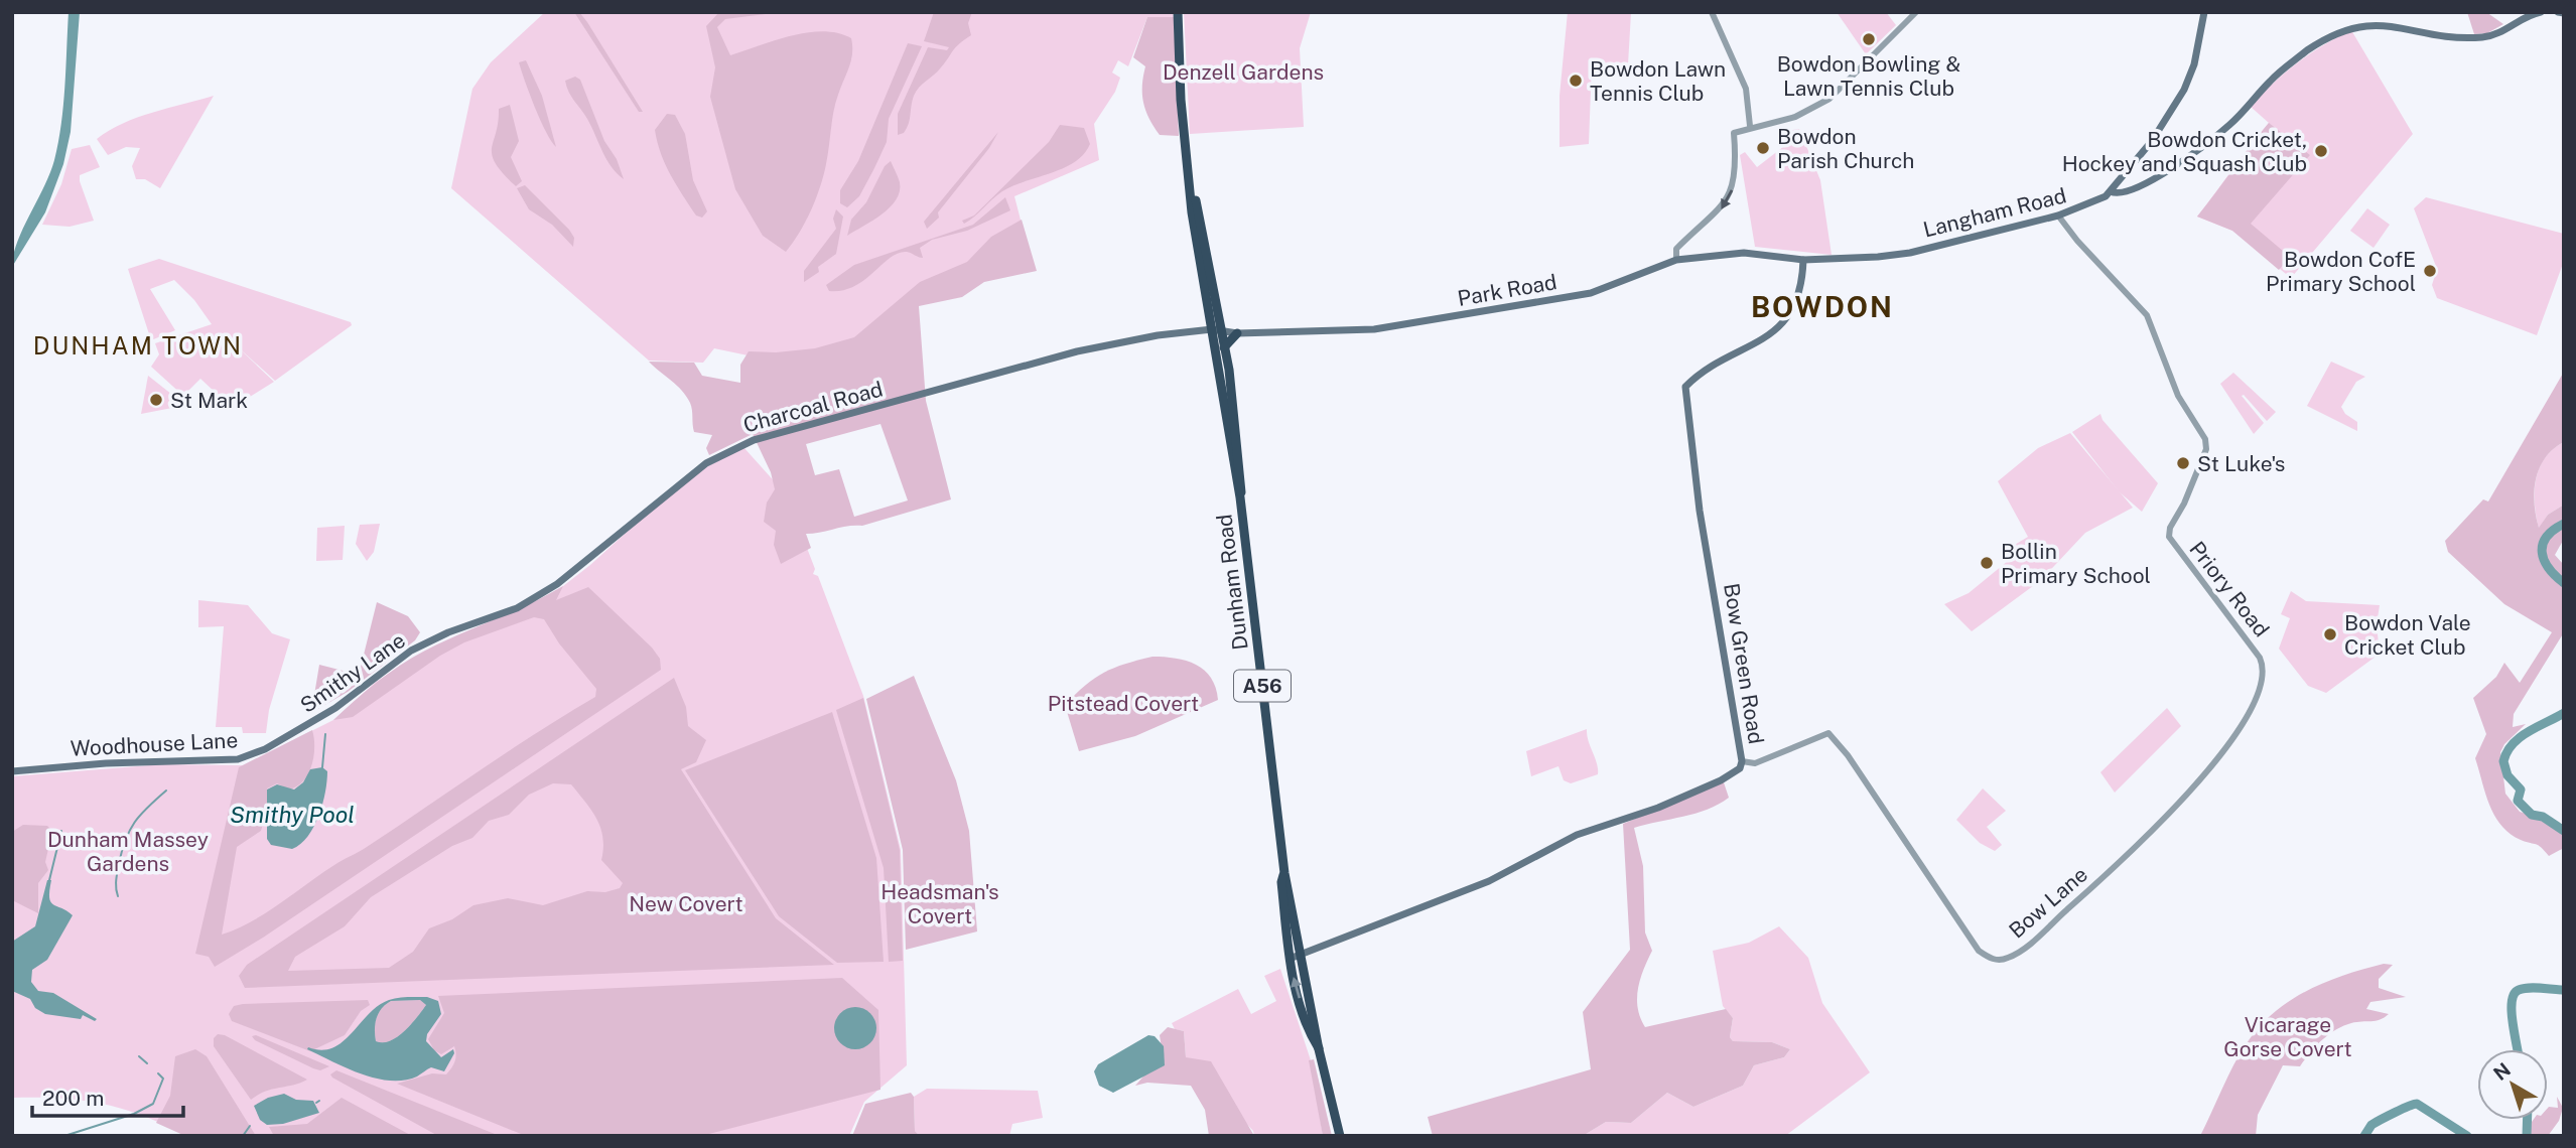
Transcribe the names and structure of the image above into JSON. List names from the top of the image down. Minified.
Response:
{"streets":{"highway":["Dunham Road","A56"],"main road":["Langham Road","Park Road","Charcoal Road","Bow Green Road","Smithy Lane","Woodhouse Lane"],"street":["Priory Road","Bow Lane"]},"crossings":[["Langham Road","Park Road"],["Langham Road","Priory Road"],["Langham Road","Bow Green Road"],["Park Road","Charcoal Road"],["Park Road","Dunham Road"],["Park Road","Bow Green Road"],["Charcoal Road","Dunham Road"],["Charcoal Road","Smithy Lane"],["Dunham Road","Bow Green Road"],["Priory Road","Bow Lane"],["Bow Green Road","Bow Lane"],["Smithy Lane","Woodhouse Lane"]],"districts":["BOWDON","DUNHAM TOWN"],"water":["Smithy Pool"],"parks":["Denzell Gardens","Pitstead Covert","Dunham Massey Gardens","Headsman's Covert","New Covert","Vicarage Gorse Covert"],"places":["Bowdon Bowling & Lawn Tennis Club","Bowdon Lawn Tennis Club","Bowdon Parish Church","Bowdon Cricket, Hockey and Squash Club","Bowdon CofE Primary School","St Mark","St Luke's","Bollin Primary School","Bowdon Vale Cricket Club"],"scale_bar":"200 m","north":"top left"}
